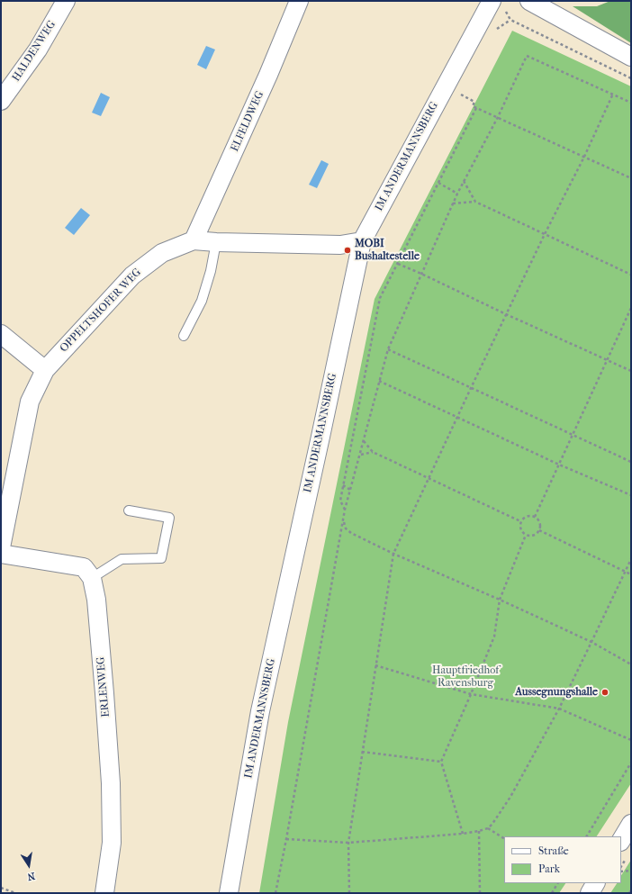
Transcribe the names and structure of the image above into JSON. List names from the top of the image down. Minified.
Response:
{"streets":{"street":["HALDENWEG","ELFELDWEG","IM ANDERMANNSBERG","OPPELTSHOFER WEG","ERLENWEG"]},"crossings":[["ELFELDWEG","OPPELTSHOFER WEG"],["IM ANDERMANNSBERG","OPPELTSHOFER WEG"]],"parks":["Hauptfriedhof Ravensburg"],"places":["MOBI Bushaltestelle","Aussegnungshalle"],"legend":["Straße","Park"],"north":"bottom"}
